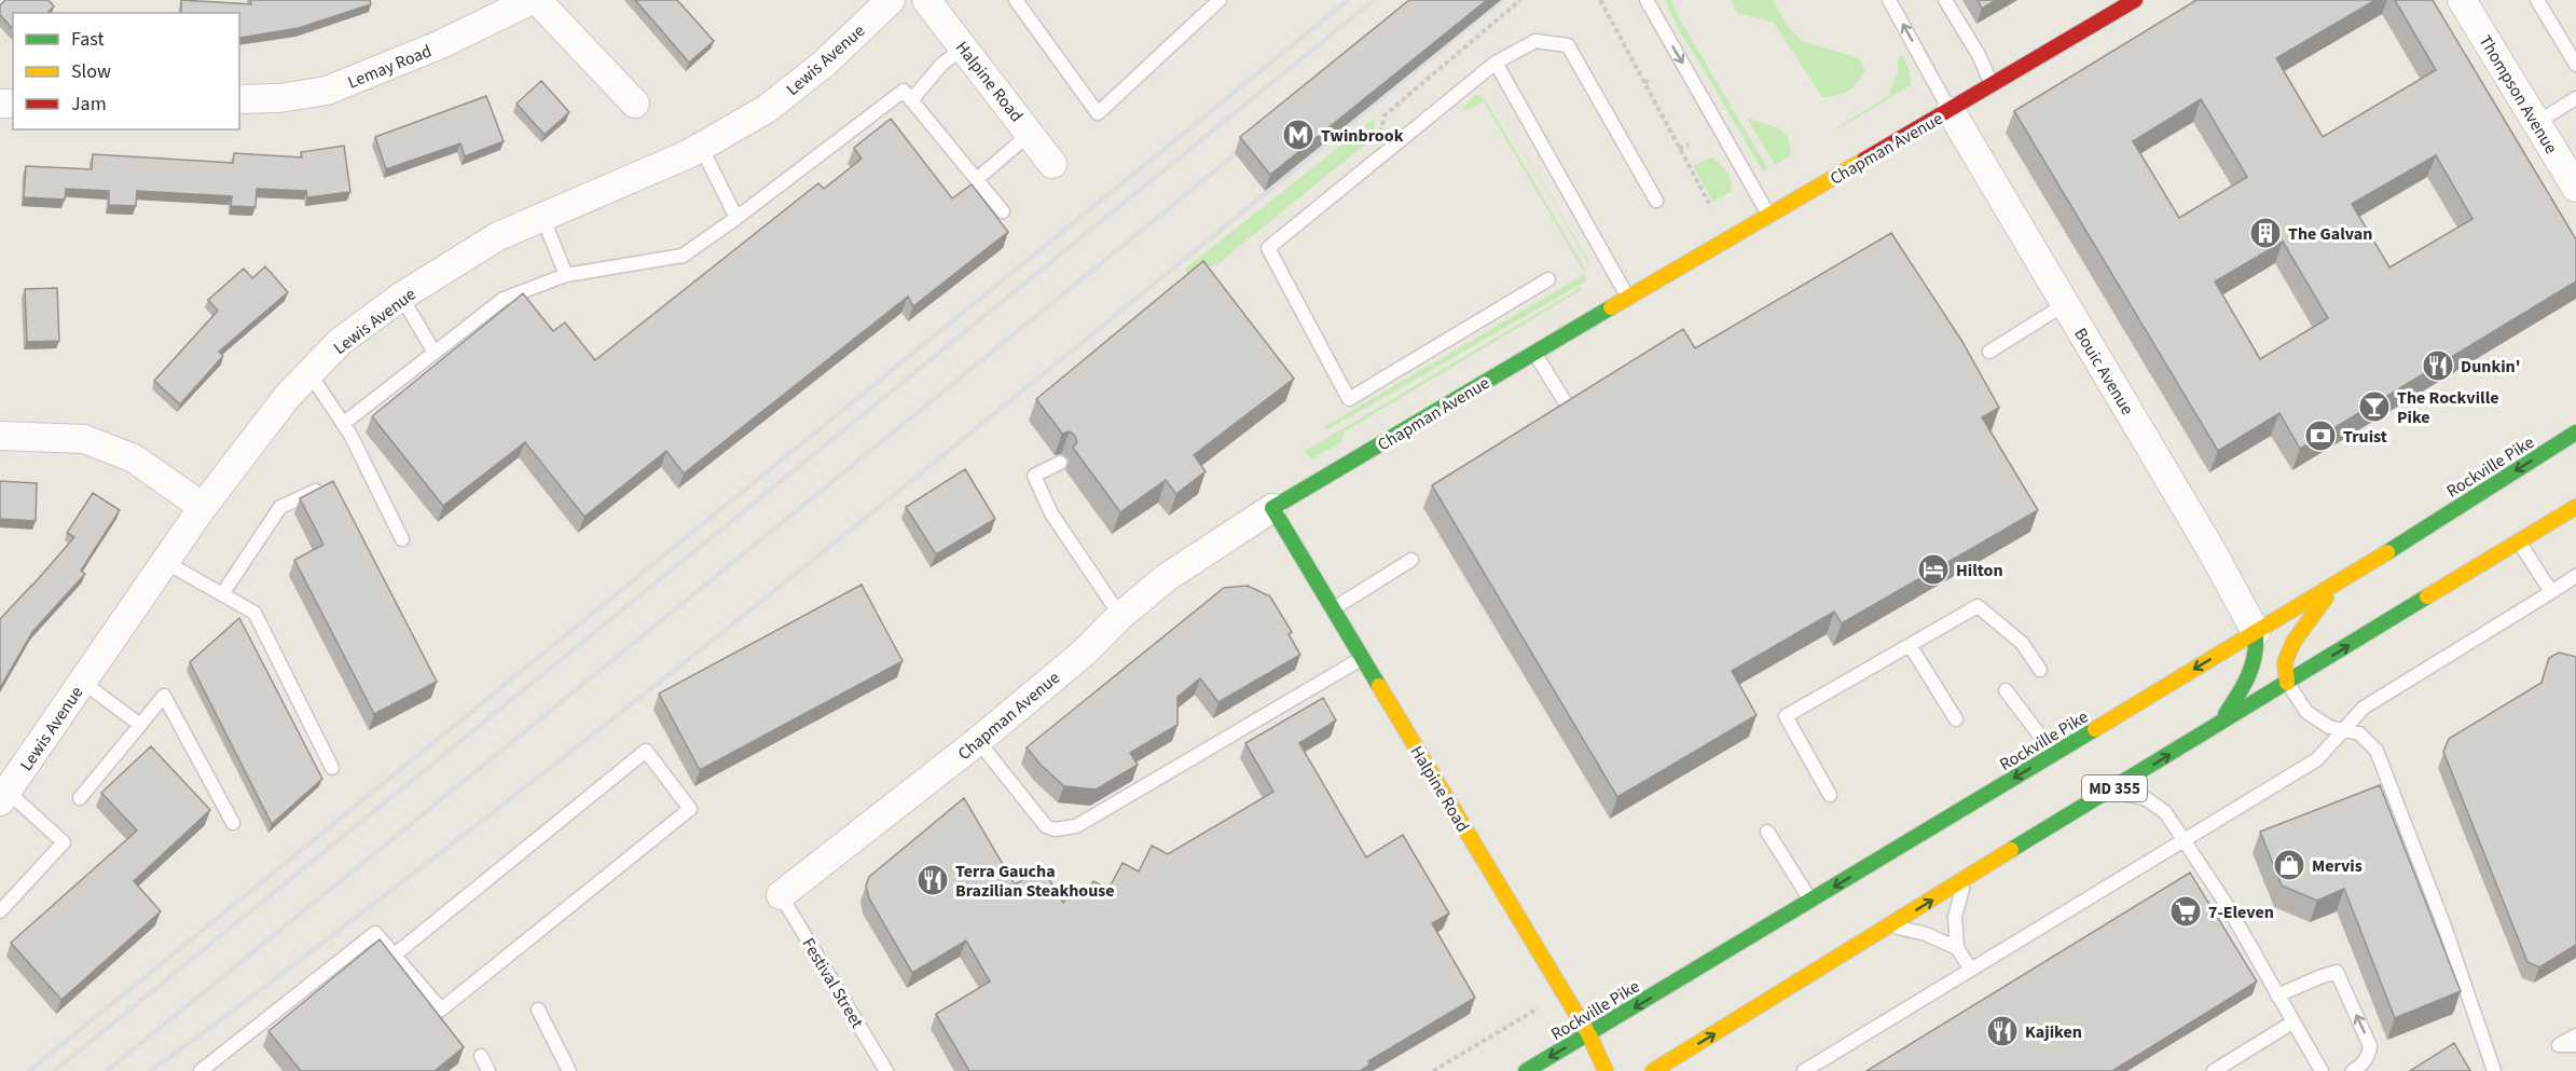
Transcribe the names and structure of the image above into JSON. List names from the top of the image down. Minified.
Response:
{"streets":{"main road":["Halpine Road","Chapman Avenue","Rockville Pike","MD 355"],"street":["Lewis Avenue","Lemay Road","Thompson Avenue","Bouic Avenue"],"lane":["Festival Street"]},"crossings":[["Halpine Road","Chapman Avenue"],["Halpine Road","Rockville Pike"],["Chapman Avenue","Bouic Avenue"],["Chapman Avenue","Festival Street"],["Bouic Avenue","Rockville Pike"]],"places":{"metro station":["Twinbrook"],"building":["The Galvan"],"restaurant":["Dunkin'","Terra Gaucha Brazilian Steakhouse","Kajiken"],"bar":["The Rockville Pike"],"bank":["Truist"],"hotel":["Hilton"],"shop":["Mervis"],"supermarket":["7-Eleven"]},"legend":["Fast","Slow","Jam"]}
